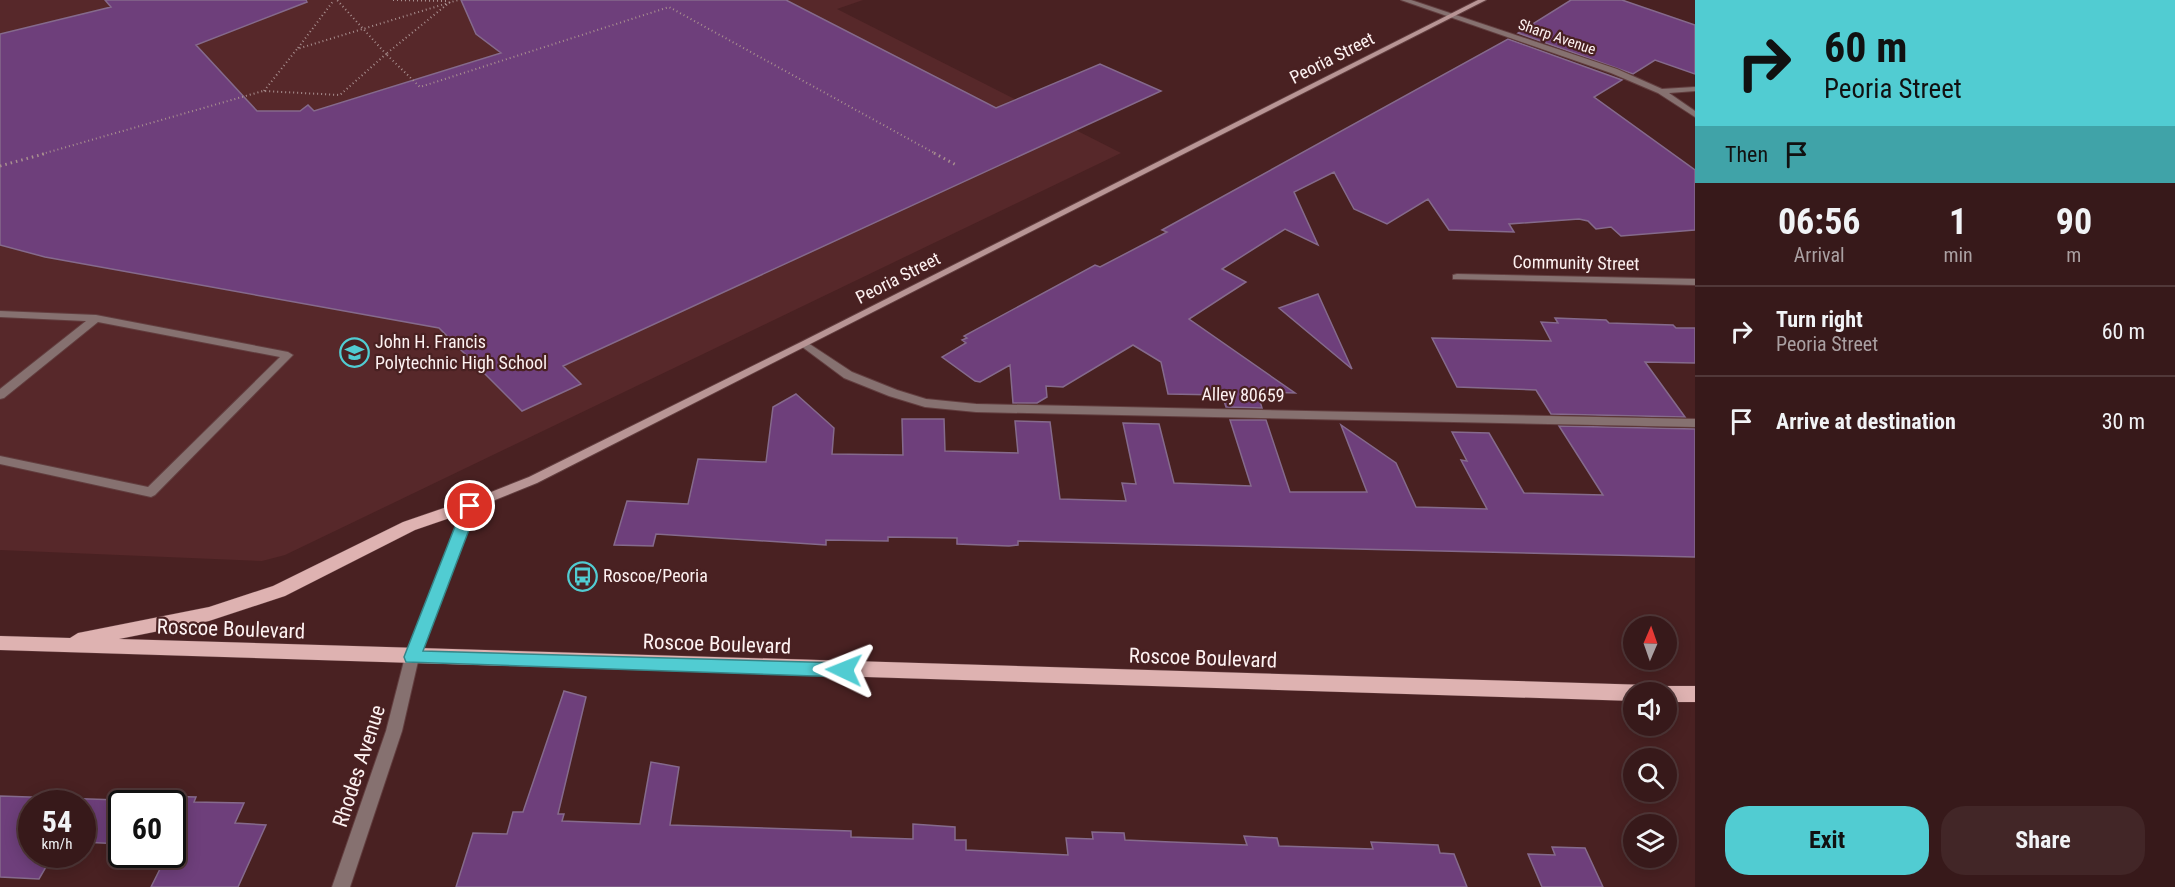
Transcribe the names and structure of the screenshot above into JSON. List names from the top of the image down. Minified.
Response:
{"streets":{"main road":["Roscoe Boulevard"],"street":["Sharp Avenue","Peoria Street","Community Street","Alley 80659","Rhodes Avenue"]},"crossings":[["Sharp Avenue","Peoria Street"],["Peoria Street","Alley 80659"],["Roscoe Boulevard","Rhodes Avenue"]],"places":{"school or university":["John H. Francis Polytechnic High School"],"bus stop":["Roscoe/Peoria"]},"north":"top","page":{"turn":["60 m","Peoria Street"],"then":"Then","eta":["06:56","Arrival","1","min","90","m"],"list":[{"name":"Turn right","note":"Peoria Street","value":"60 m"},{"name":"Arrive at destination","value":"30 m"}],"speed":"54 km/h","limit":"60","buttons":["Exit","Share"]}}
